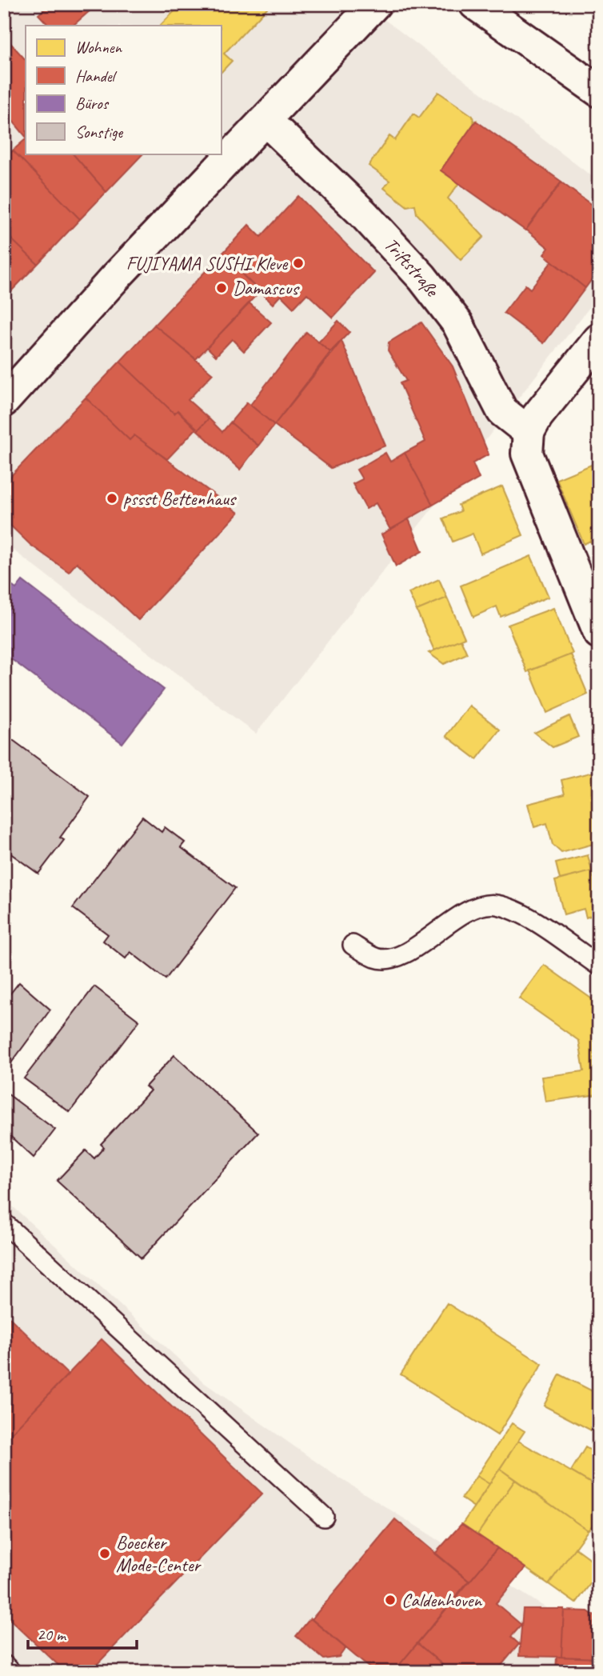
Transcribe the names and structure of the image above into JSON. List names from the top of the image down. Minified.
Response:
{"streets":{"street":["Triftstraße"]},"places":["FUJIYAMA SUSHI Kleve","Damascus","pssst Bettenhaus","Boecker Mode-Center","Caldenhoven"],"legend":["Wohnen","Handel","Büros","Sonstige"],"scale_bar":"20 m"}
